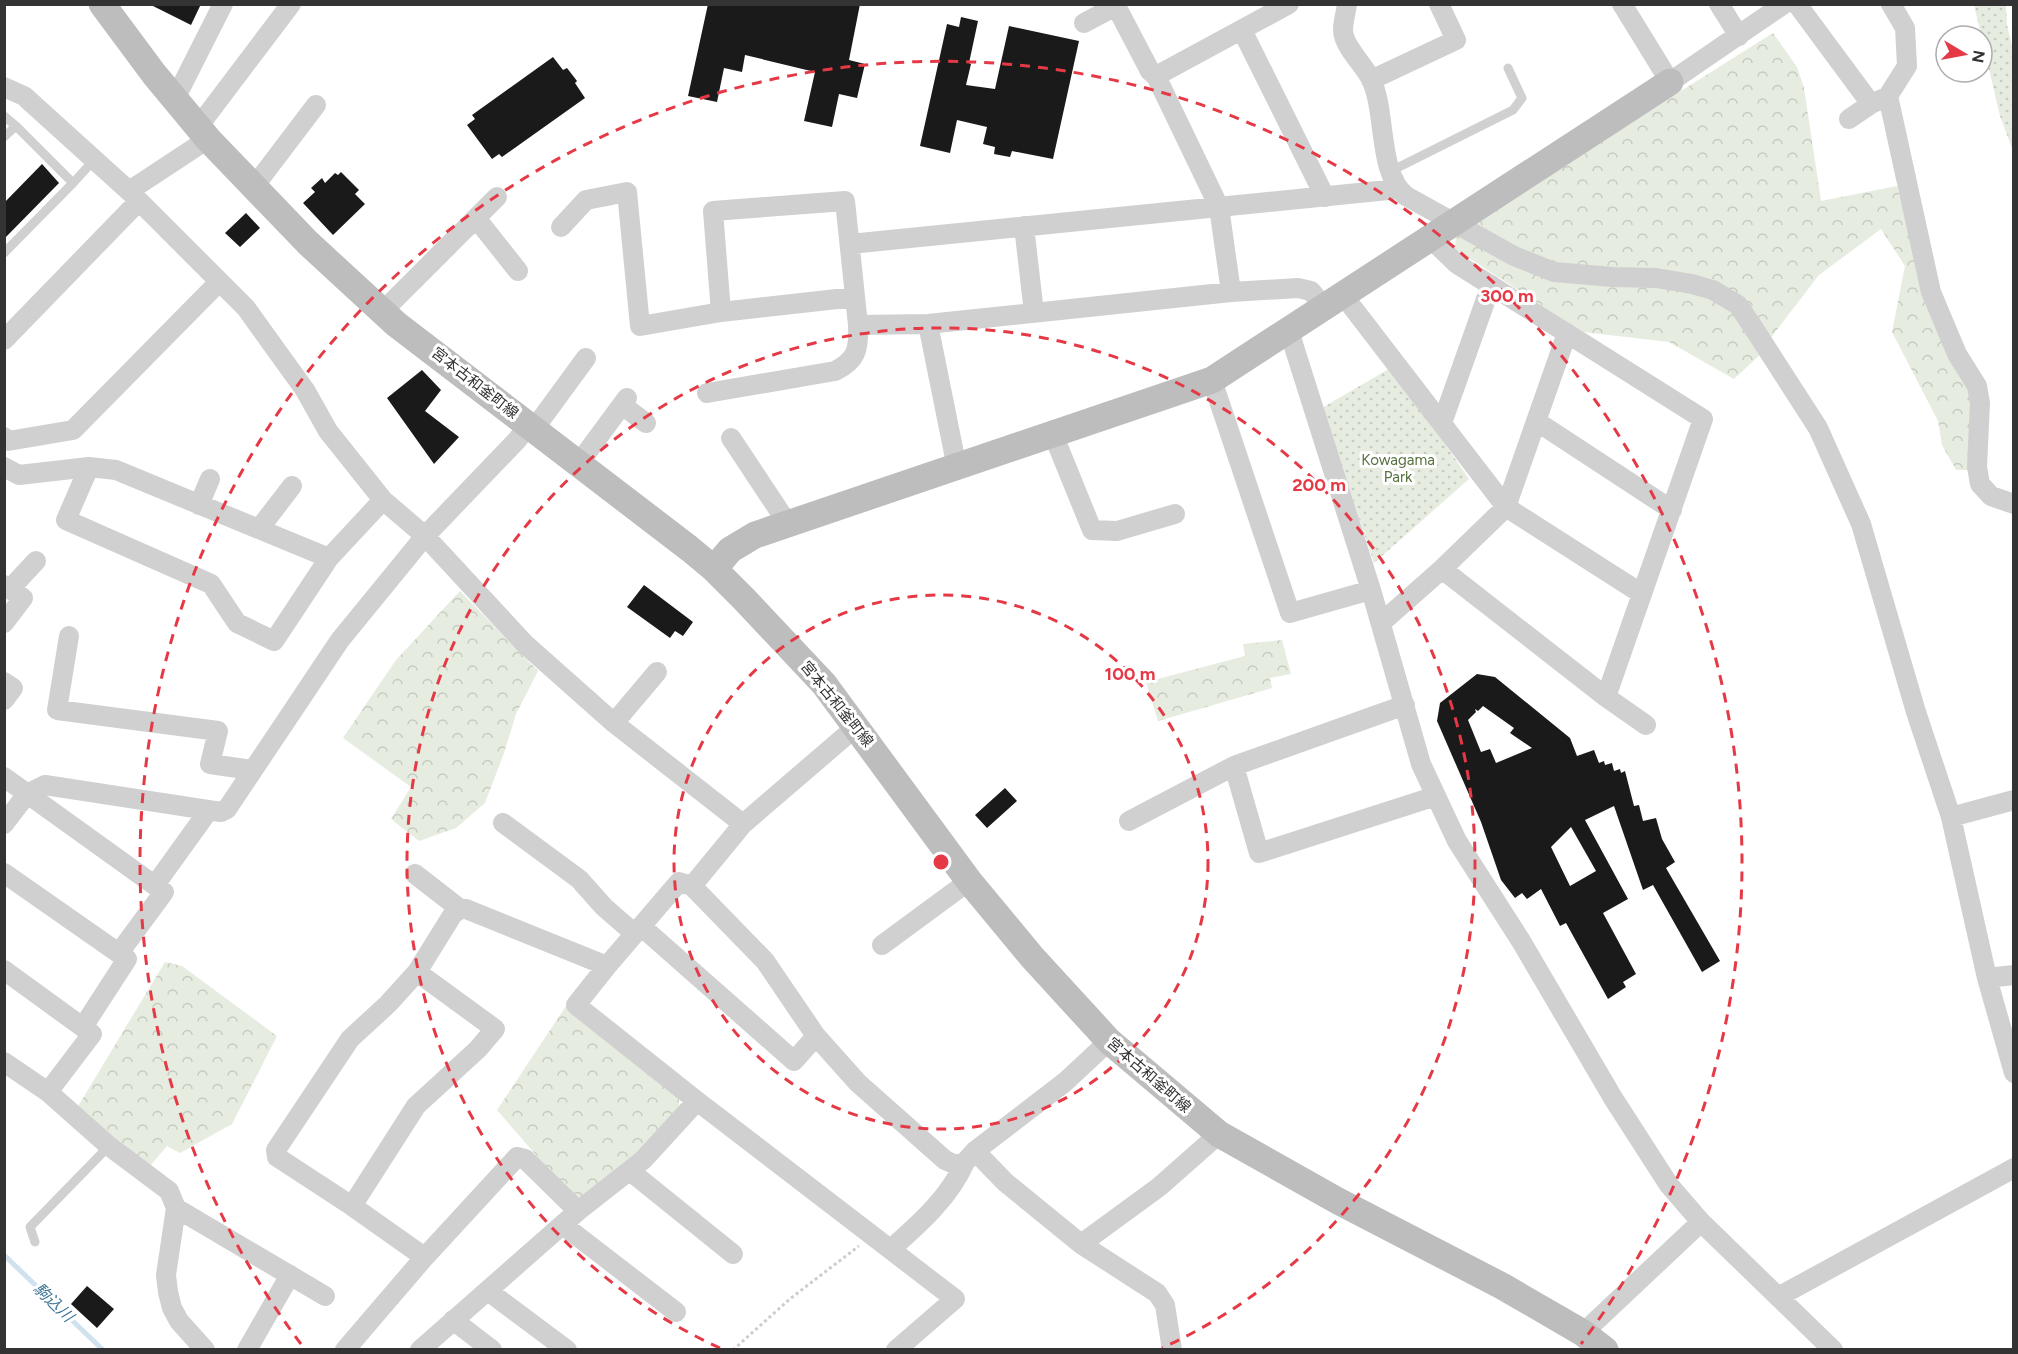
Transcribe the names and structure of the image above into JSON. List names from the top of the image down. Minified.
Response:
{"streets":{"street":["宮本古和釜町線"]},"water":["駒込川"],"parks":["Kowagama Park"],"north":"right","rings":["300 m","200 m","100 m"]}
